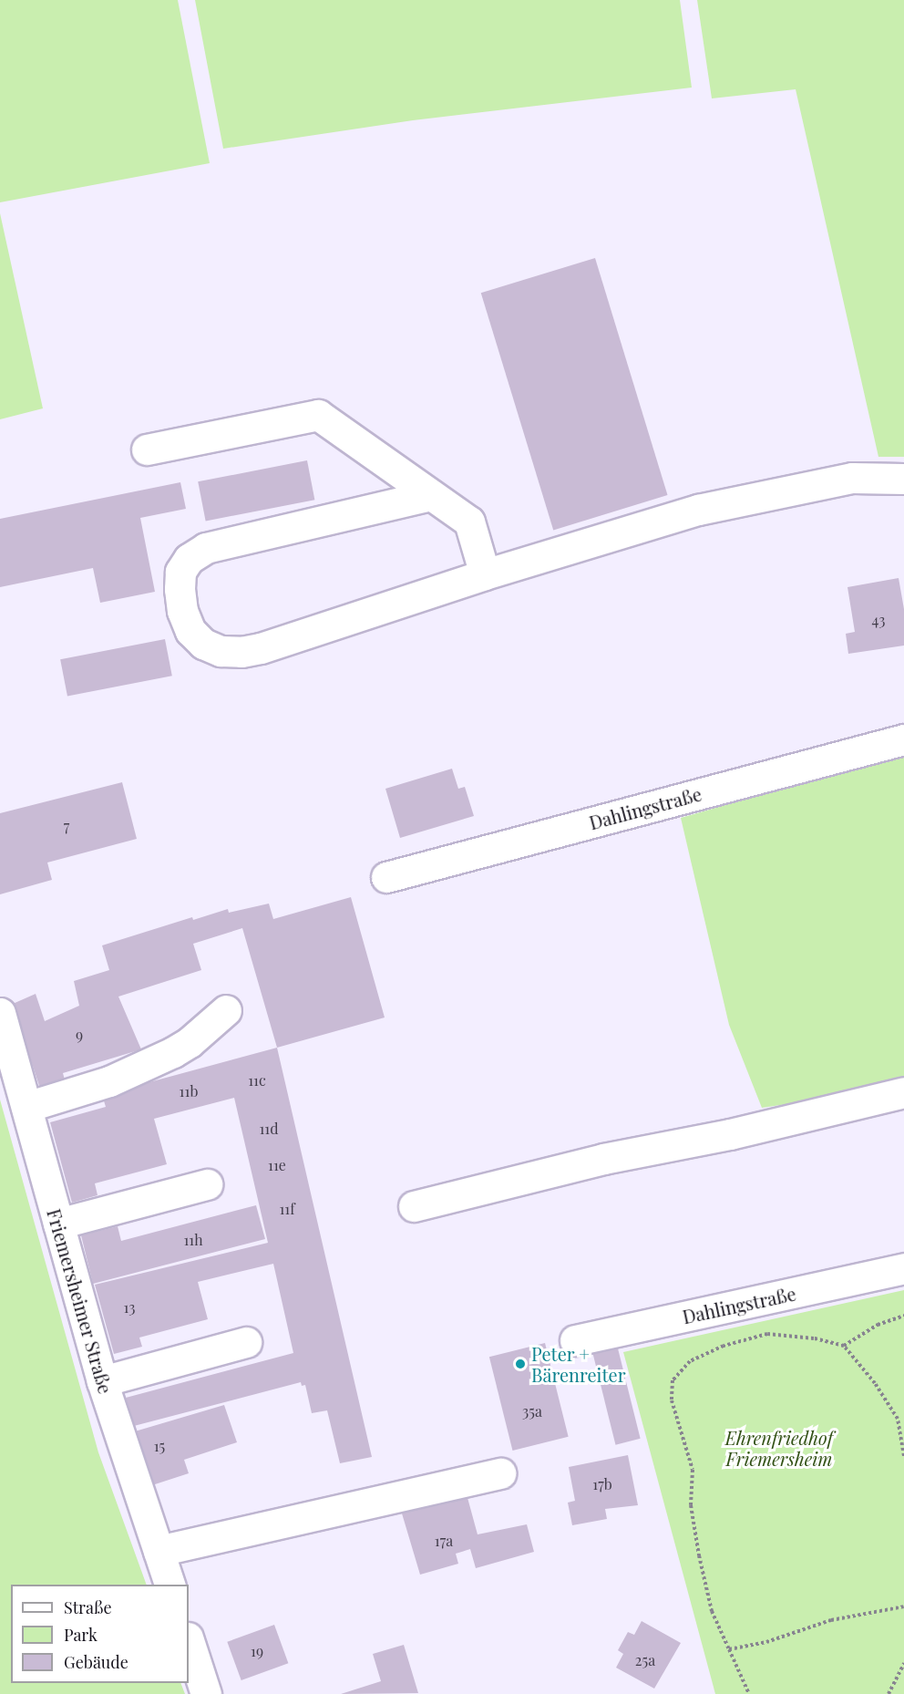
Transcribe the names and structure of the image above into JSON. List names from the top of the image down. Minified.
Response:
{"streets":{"street":["Dahlingstraße","Friemersheimer Straße"]},"parks":["Ehrenfriedhof Friemersheim"],"places":["Peter + Bärenreiter"],"house_numbers":["43","7","9","11c","11b","11d","11e","11f","11h","13","35a","15","17b","17a","19","25a"],"legend":["Straße","Park","Gebäude"]}
